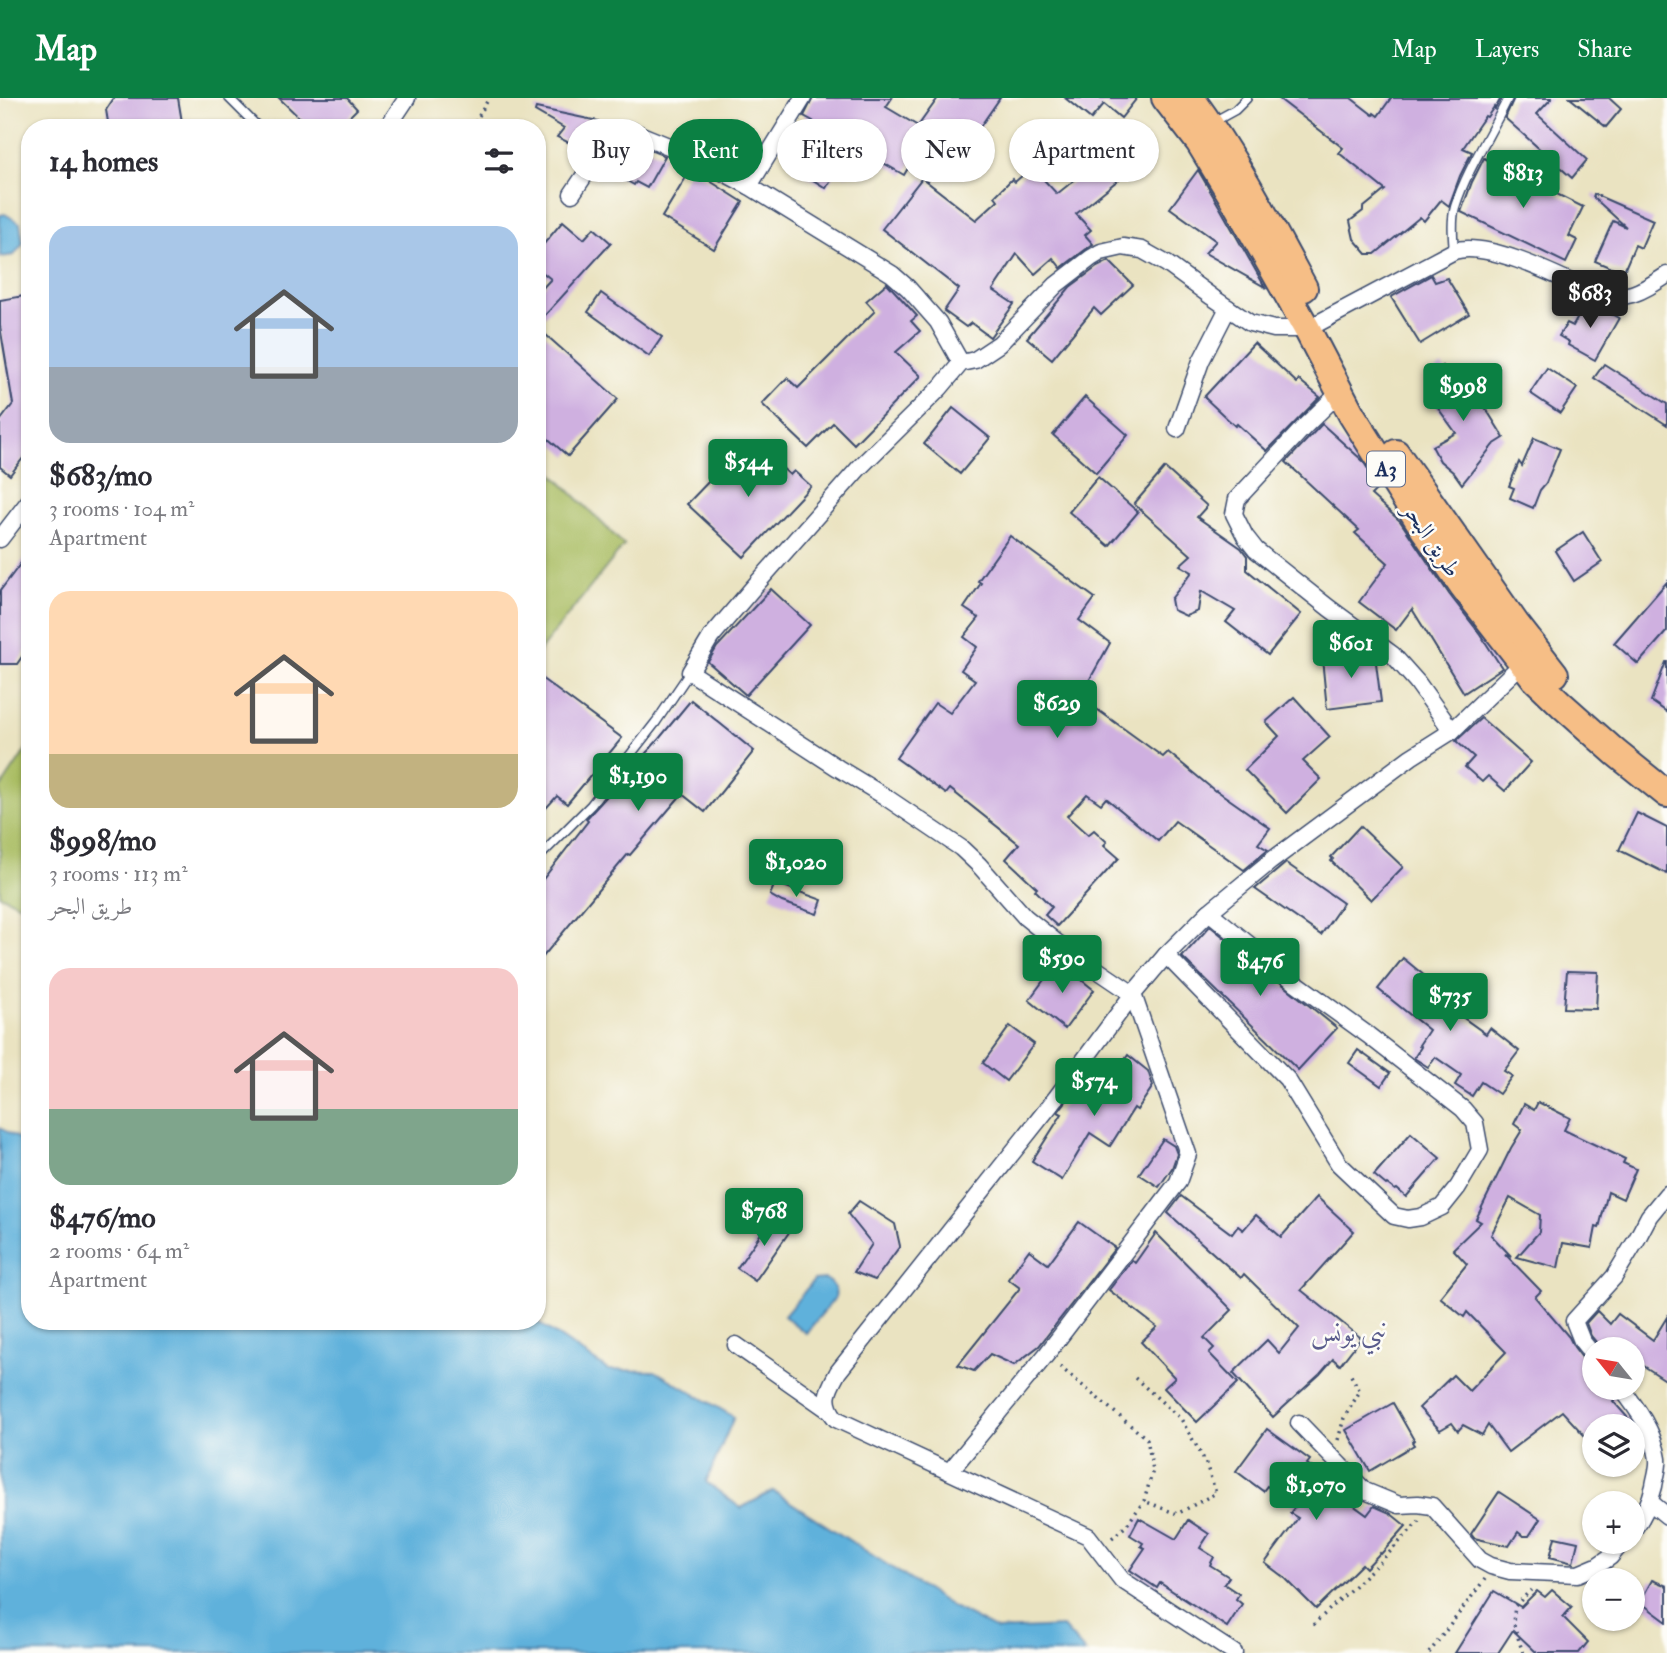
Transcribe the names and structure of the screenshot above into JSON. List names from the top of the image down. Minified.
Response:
{"streets":{"highway":["A3","طريق البحر"]},"districts":["نبي يونس"],"north":"top left","page":{"header":"Map","nav":["Map","Layers","Share"],"chip":["Buy","Rent","Filters","New","Apartment"],"heading":"14 homes","price":["$813","$683","$998","$544","$601","$629","$1,190","$1,020","$590","$476","$735","$574","$768","$1,070"],"list":[{"name":"$683/mo","note":"3 rooms · 104 m² · Apartment"},{"name":"$998/mo","note":"3 rooms · 113 m² · طريق البحر"},{"name":"$476/mo","note":"2 rooms · 64 m² · Apartment"}],"map_buttons":["+","−"]}}
